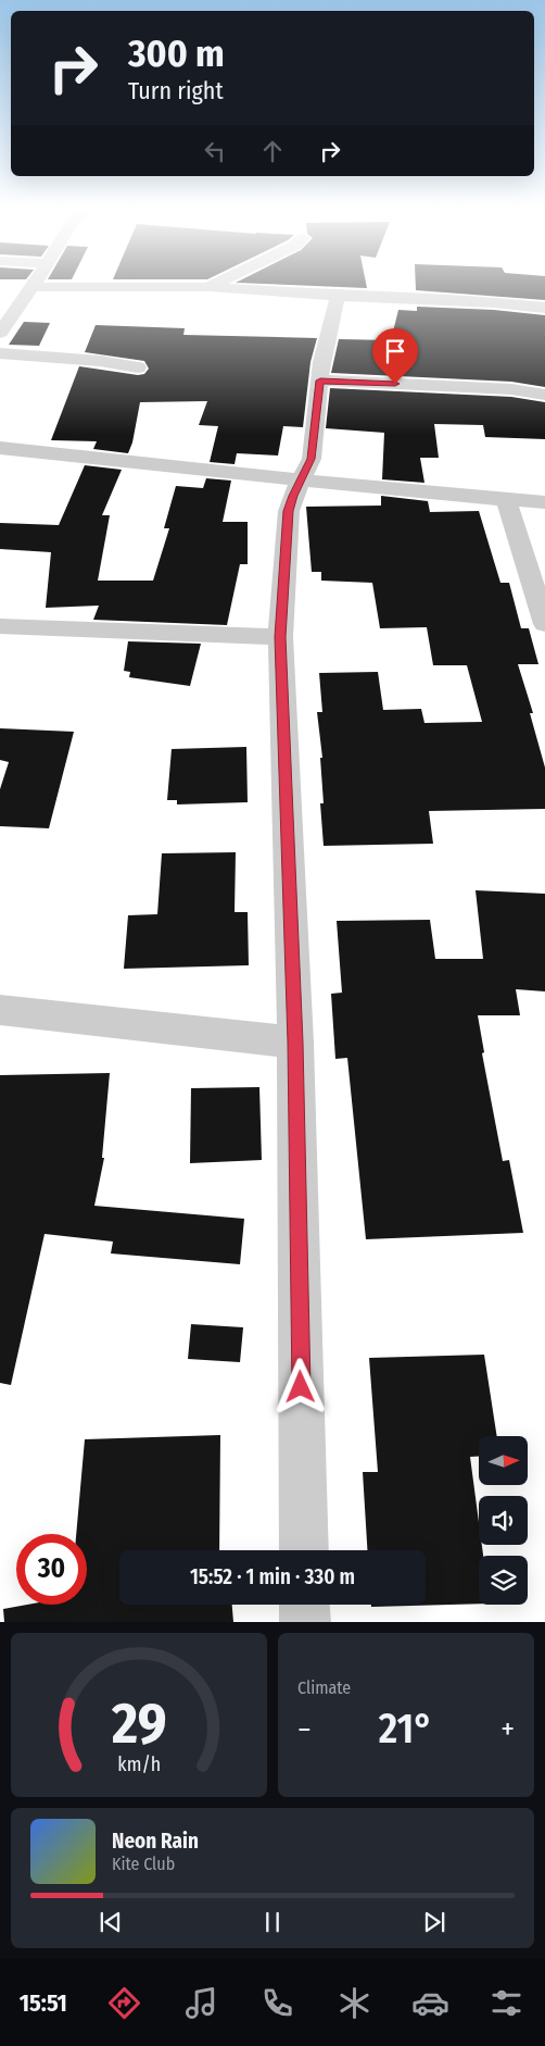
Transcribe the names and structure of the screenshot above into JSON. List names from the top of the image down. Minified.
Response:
{"north":"right","page":{"turn":["300 m","Turn right"],"limit":"30","trip":"15:52 · 1 min · 330 m","tile":"Climate","heat":["−","21°","+"],"song":["Neon Rain","Kite Club"],"tabs":"15:51","gauge":["29","km/h"]}}
